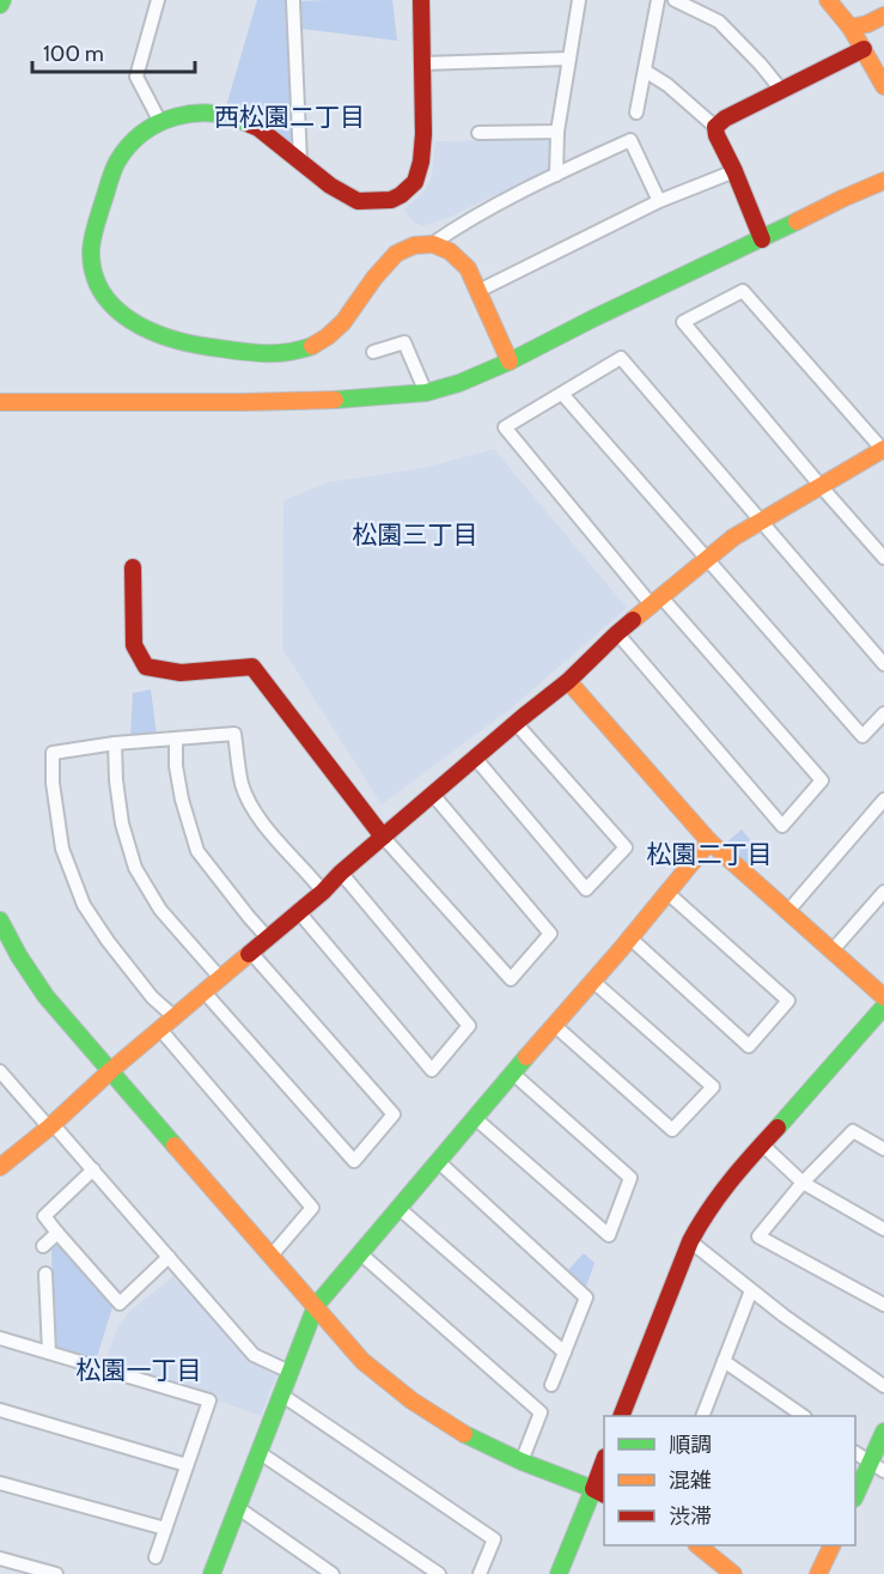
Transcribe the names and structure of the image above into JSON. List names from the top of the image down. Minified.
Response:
{"districts":["西松園二丁目","松園三丁目","松園二丁目","松園一丁目"],"legend":["順調","混雑","渋滞"],"scale_bar":"100 m"}
